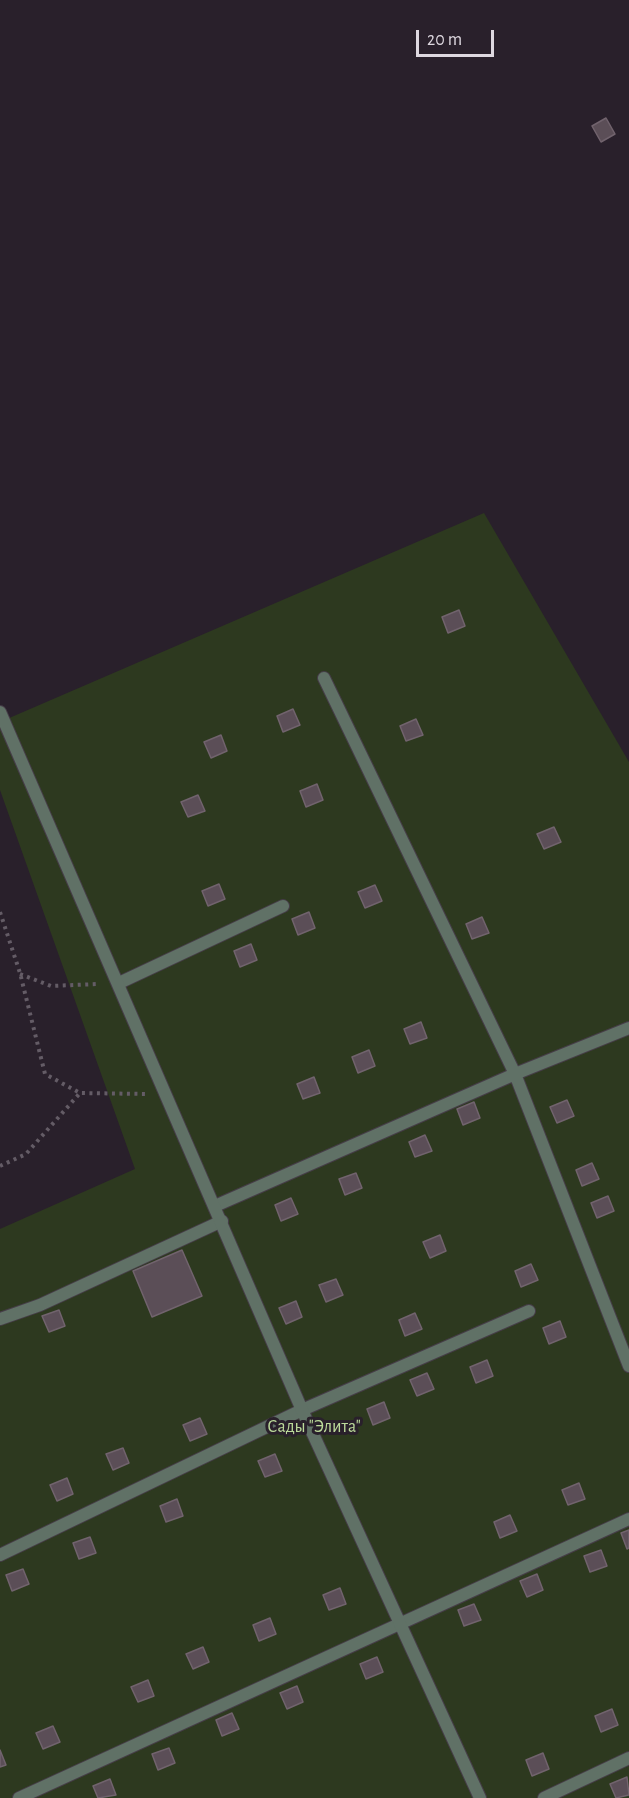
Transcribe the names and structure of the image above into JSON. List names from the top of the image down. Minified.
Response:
{"parks":["Сады \"Элита\""],"scale_bar":"20 m"}
